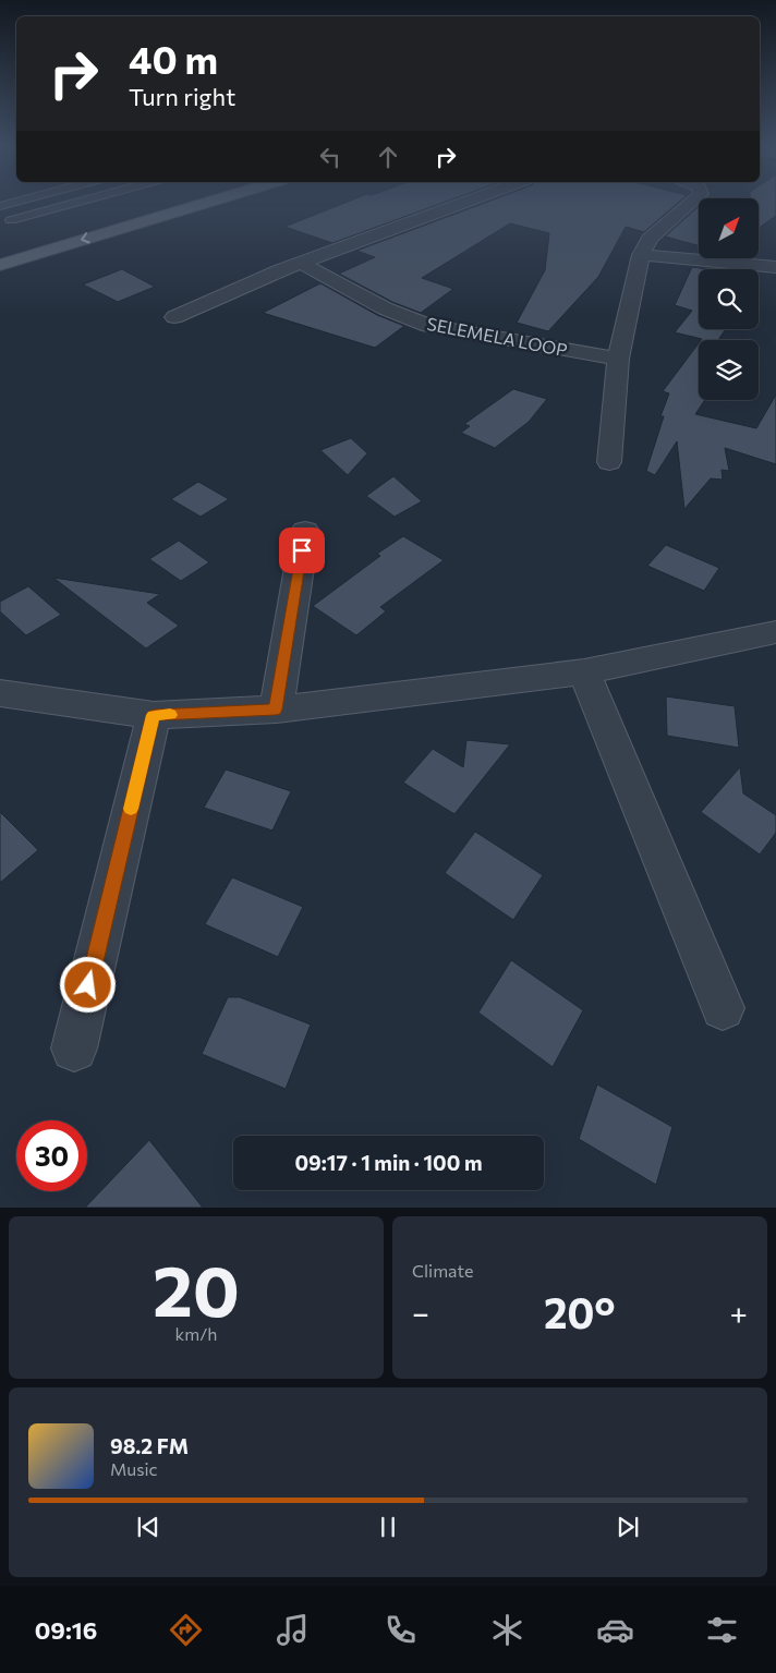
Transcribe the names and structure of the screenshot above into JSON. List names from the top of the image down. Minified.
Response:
{"streets":{"street":["SELEMELA LOOP"]},"north":"top right","page":{"turn":["40 m","Turn right"],"limit":"30","trip":"09:17 · 1 min · 100 m","tile":[["20","km/h"],"Climate"],"heat":["−","20°","+"],"song":["98.2 FM","Music"],"tabs":"09:16"}}
